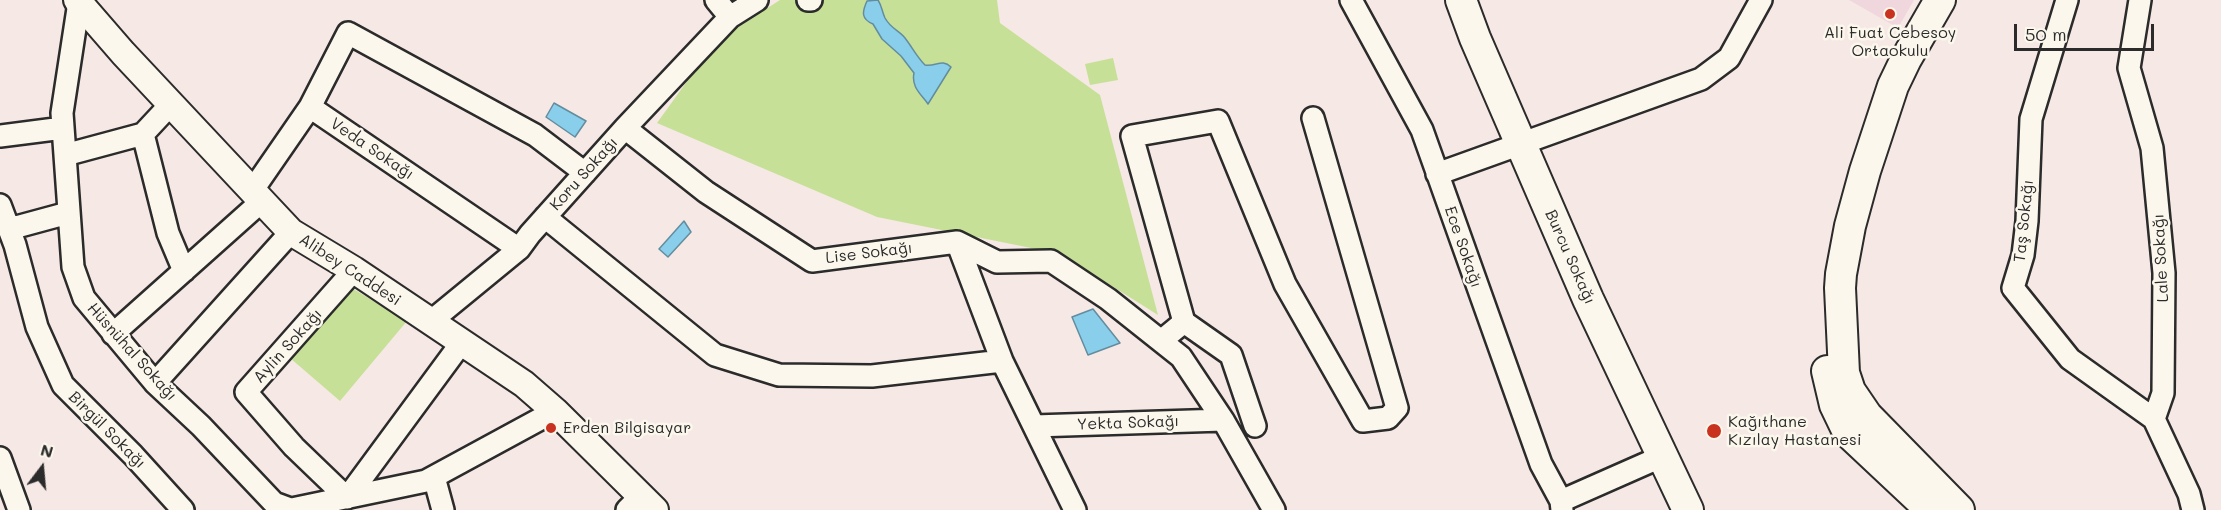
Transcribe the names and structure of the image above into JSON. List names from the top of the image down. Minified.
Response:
{"streets":{"main road":["Burcu Sokağı"],"street":["Veda Sokağı","Koru Sokağı","Taş Sokağı","Ece Sokağı","Lise Sokağı","Lale Sokağı","Alibey Caddesi","Aylin Sokağı","Hüsnühal Sokağı","Yekta Sokağı","Birgül Sokağı"]},"crossings":[["Veda Sokağı","Koru Sokağı"],["Koru Sokağı","Lise Sokağı"],["Koru Sokağı","Alibey Caddesi"],["Taş Sokağı","Lale Sokağı"],["Ece Sokağı","Burcu Sokağı"],["Alibey Caddesi","Aylin Sokağı"],["Alibey Caddesi","Hüsnühal Sokağı"],["Aylin Sokağı","Hüsnühal Sokağı"]],"places":["Ali Fuat Cebesoy Ortaokulu","Erden Bilgisayar","Kağıthane Kızılay Hastanesi"],"scale_bar":"50 m","north":"top"}
